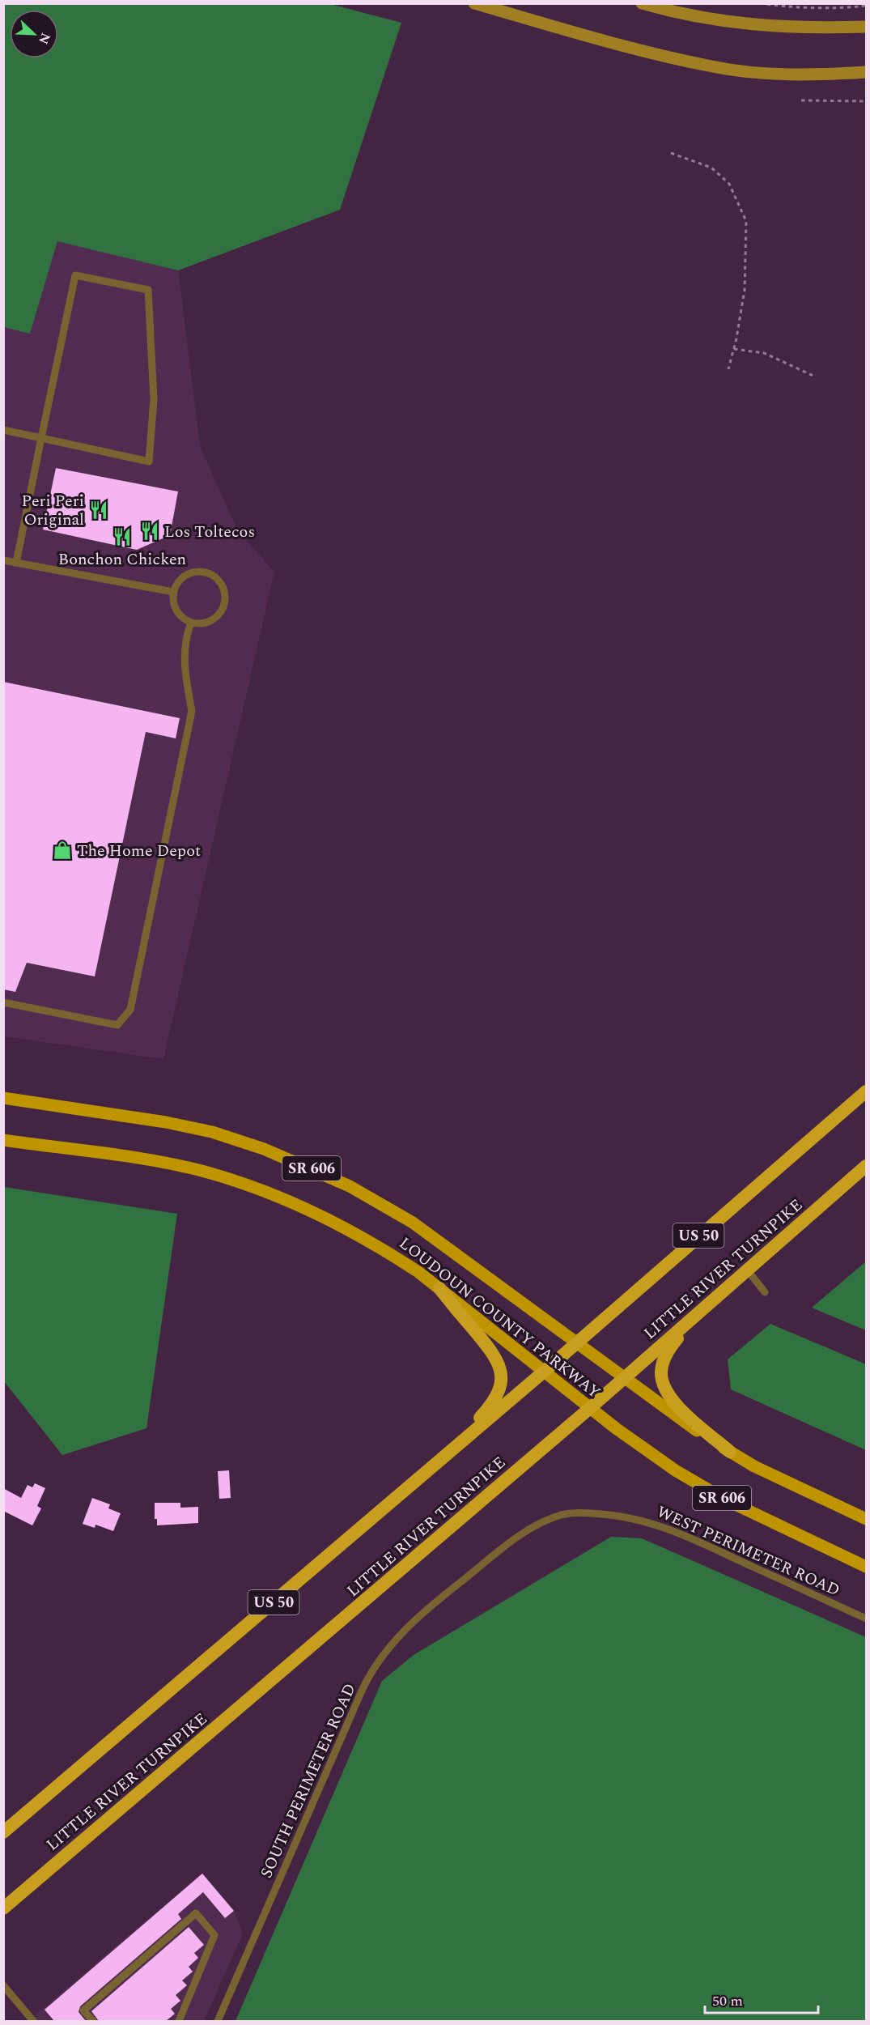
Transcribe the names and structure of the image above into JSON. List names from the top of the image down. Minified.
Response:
{"streets":{"highway":["US 50","LITTLE RIVER TURNPIKE"],"main road":["SR 606","LOUDOUN COUNTY PARKWAY"],"lane":["WEST PERIMETER ROAD","SOUTH PERIMETER ROAD"]},"crossings":[["US 50","LOUDOUN COUNTY PARKWAY"],["LITTLE RIVER TURNPIKE","LOUDOUN COUNTY PARKWAY"],["WEST PERIMETER ROAD","SOUTH PERIMETER ROAD"]],"places":{"restaurant":["Peri Peri Original","Los Toltecos","Bonchon Chicken"],"shop":["The Home Depot"]},"scale_bar":"50 m","north":"bottom right"}
